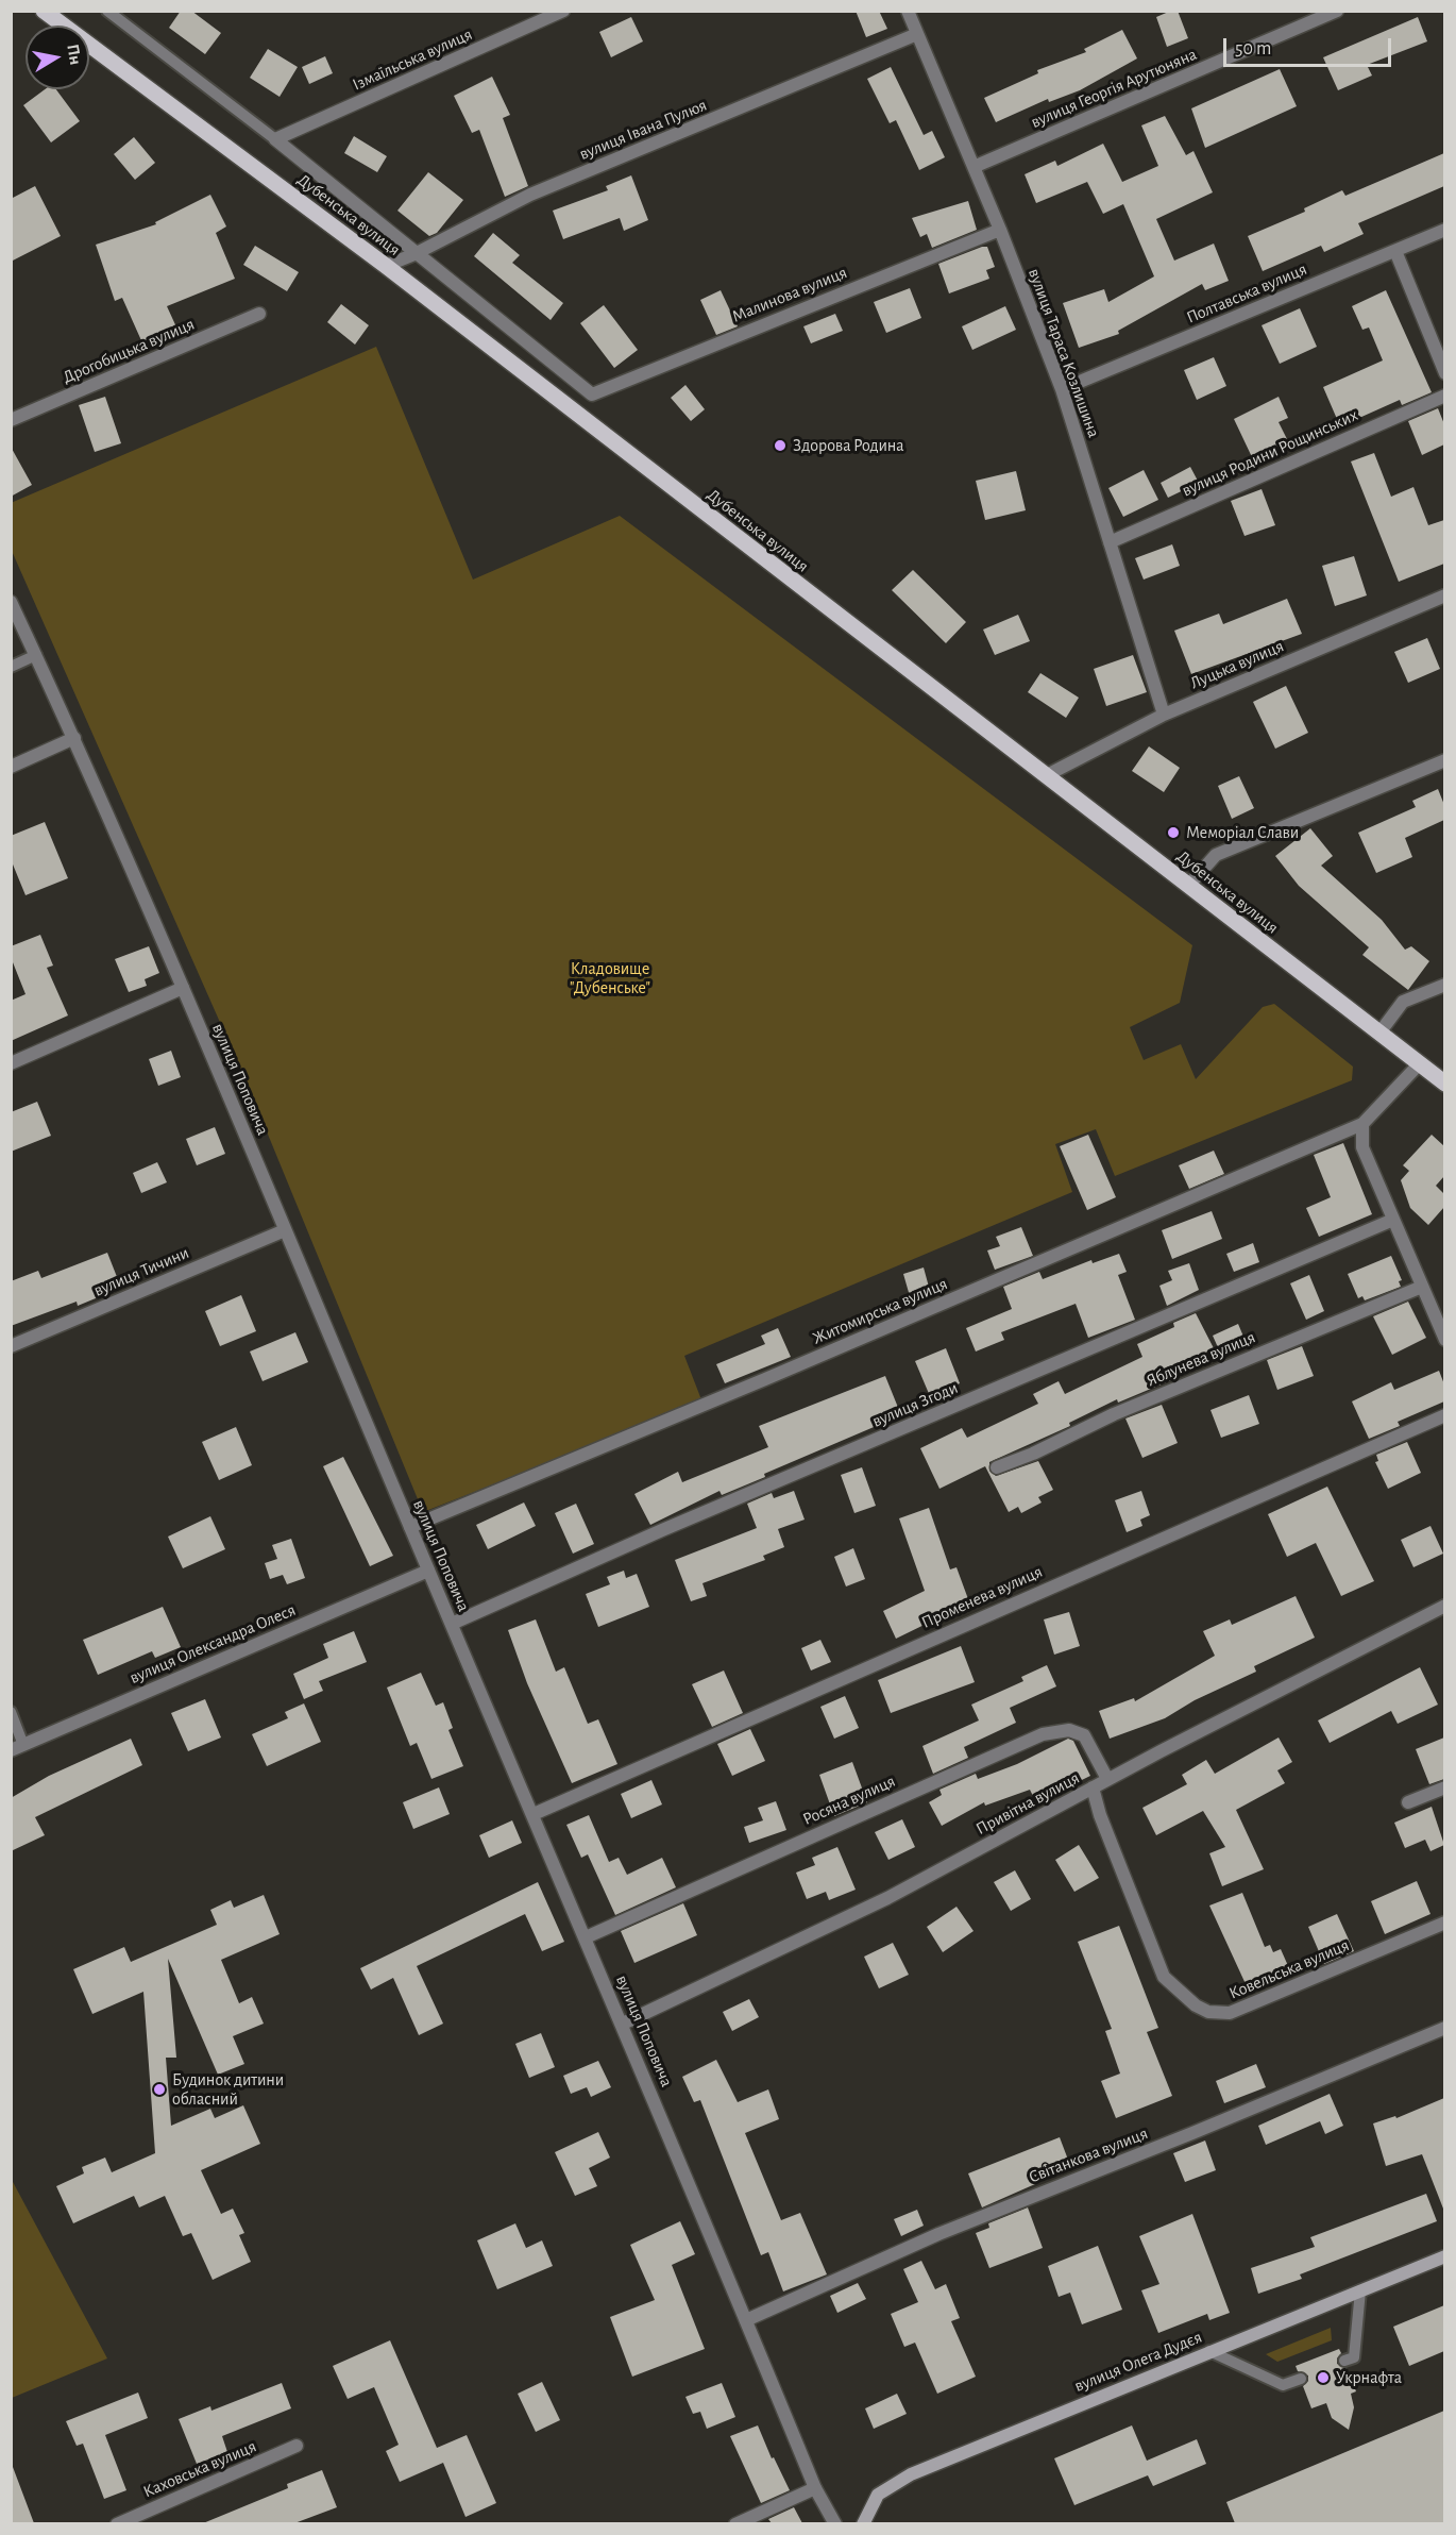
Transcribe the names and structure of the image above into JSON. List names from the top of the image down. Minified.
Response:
{"streets":{"main road":["Дубенська вулиця","вулиця Олега Дудєя"],"street":["Ізмаїльська вулиця","вулиця Георгія Арутюняна","вулиця Івана Пулюя","Полтавська вулиця","Малинова вулиця","Дрогобицька вулиця","вулиця Тараса Козлишина","вулиця Родини Рощинських","Луцька вулиця","вулиця Поповича","вулиця Тичини","Житомирська вулиця","Яблунева вулиця","вулиця Згоди","Променева вулиця","вулиця Олександра Олеся","Росяна вулиця","Привітна вулиця","Ковельська вулиця","Світанкова вулиця","Каховська вулиця"]},"crossings":[["вулиця Георгія Арутюняна","вулиця Тараса Козлишина"],["вулиця Івана Пулюя","Дубенська вулиця"],["вулиця Івана Пулюя","Малинова вулиця"],["вулиця Івана Пулюя","вулиця Тараса Козлишина"],["Дубенська вулиця","Луцька вулиця"],["Полтавська вулиця","вулиця Тараса Козлишина"],["Малинова вулиця","вулиця Тараса Козлишина"],["вулиця Тараса Козлишина","вулиця Родини Рощинських"],["вулиця Тараса Козлишина","Луцька вулиця"],["вулиця Поповича","вулиця Тичини"],["вулиця Поповича","Житомирська вулиця"],["вулиця Поповича","вулиця Згоди"],["вулиця Поповича","Променева вулиця"],["вулиця Поповича","вулиця Олександра Олеся"],["вулиця Поповича","Росяна вулиця"],["вулиця Поповича","Привітна вулиця"],["вулиця Поповича","Світанкова вулиця"],["Росяна вулиця","Привітна вулиця"],["Привітна вулиця","Ковельська вулиця"]],"parks":["Кладовище \"Дубенське\""],"places":["Здорова Родина","Меморіал Слави","Будинок дитини обласний","Укрнафта"],"scale_bar":"50 m","north":"right"}
